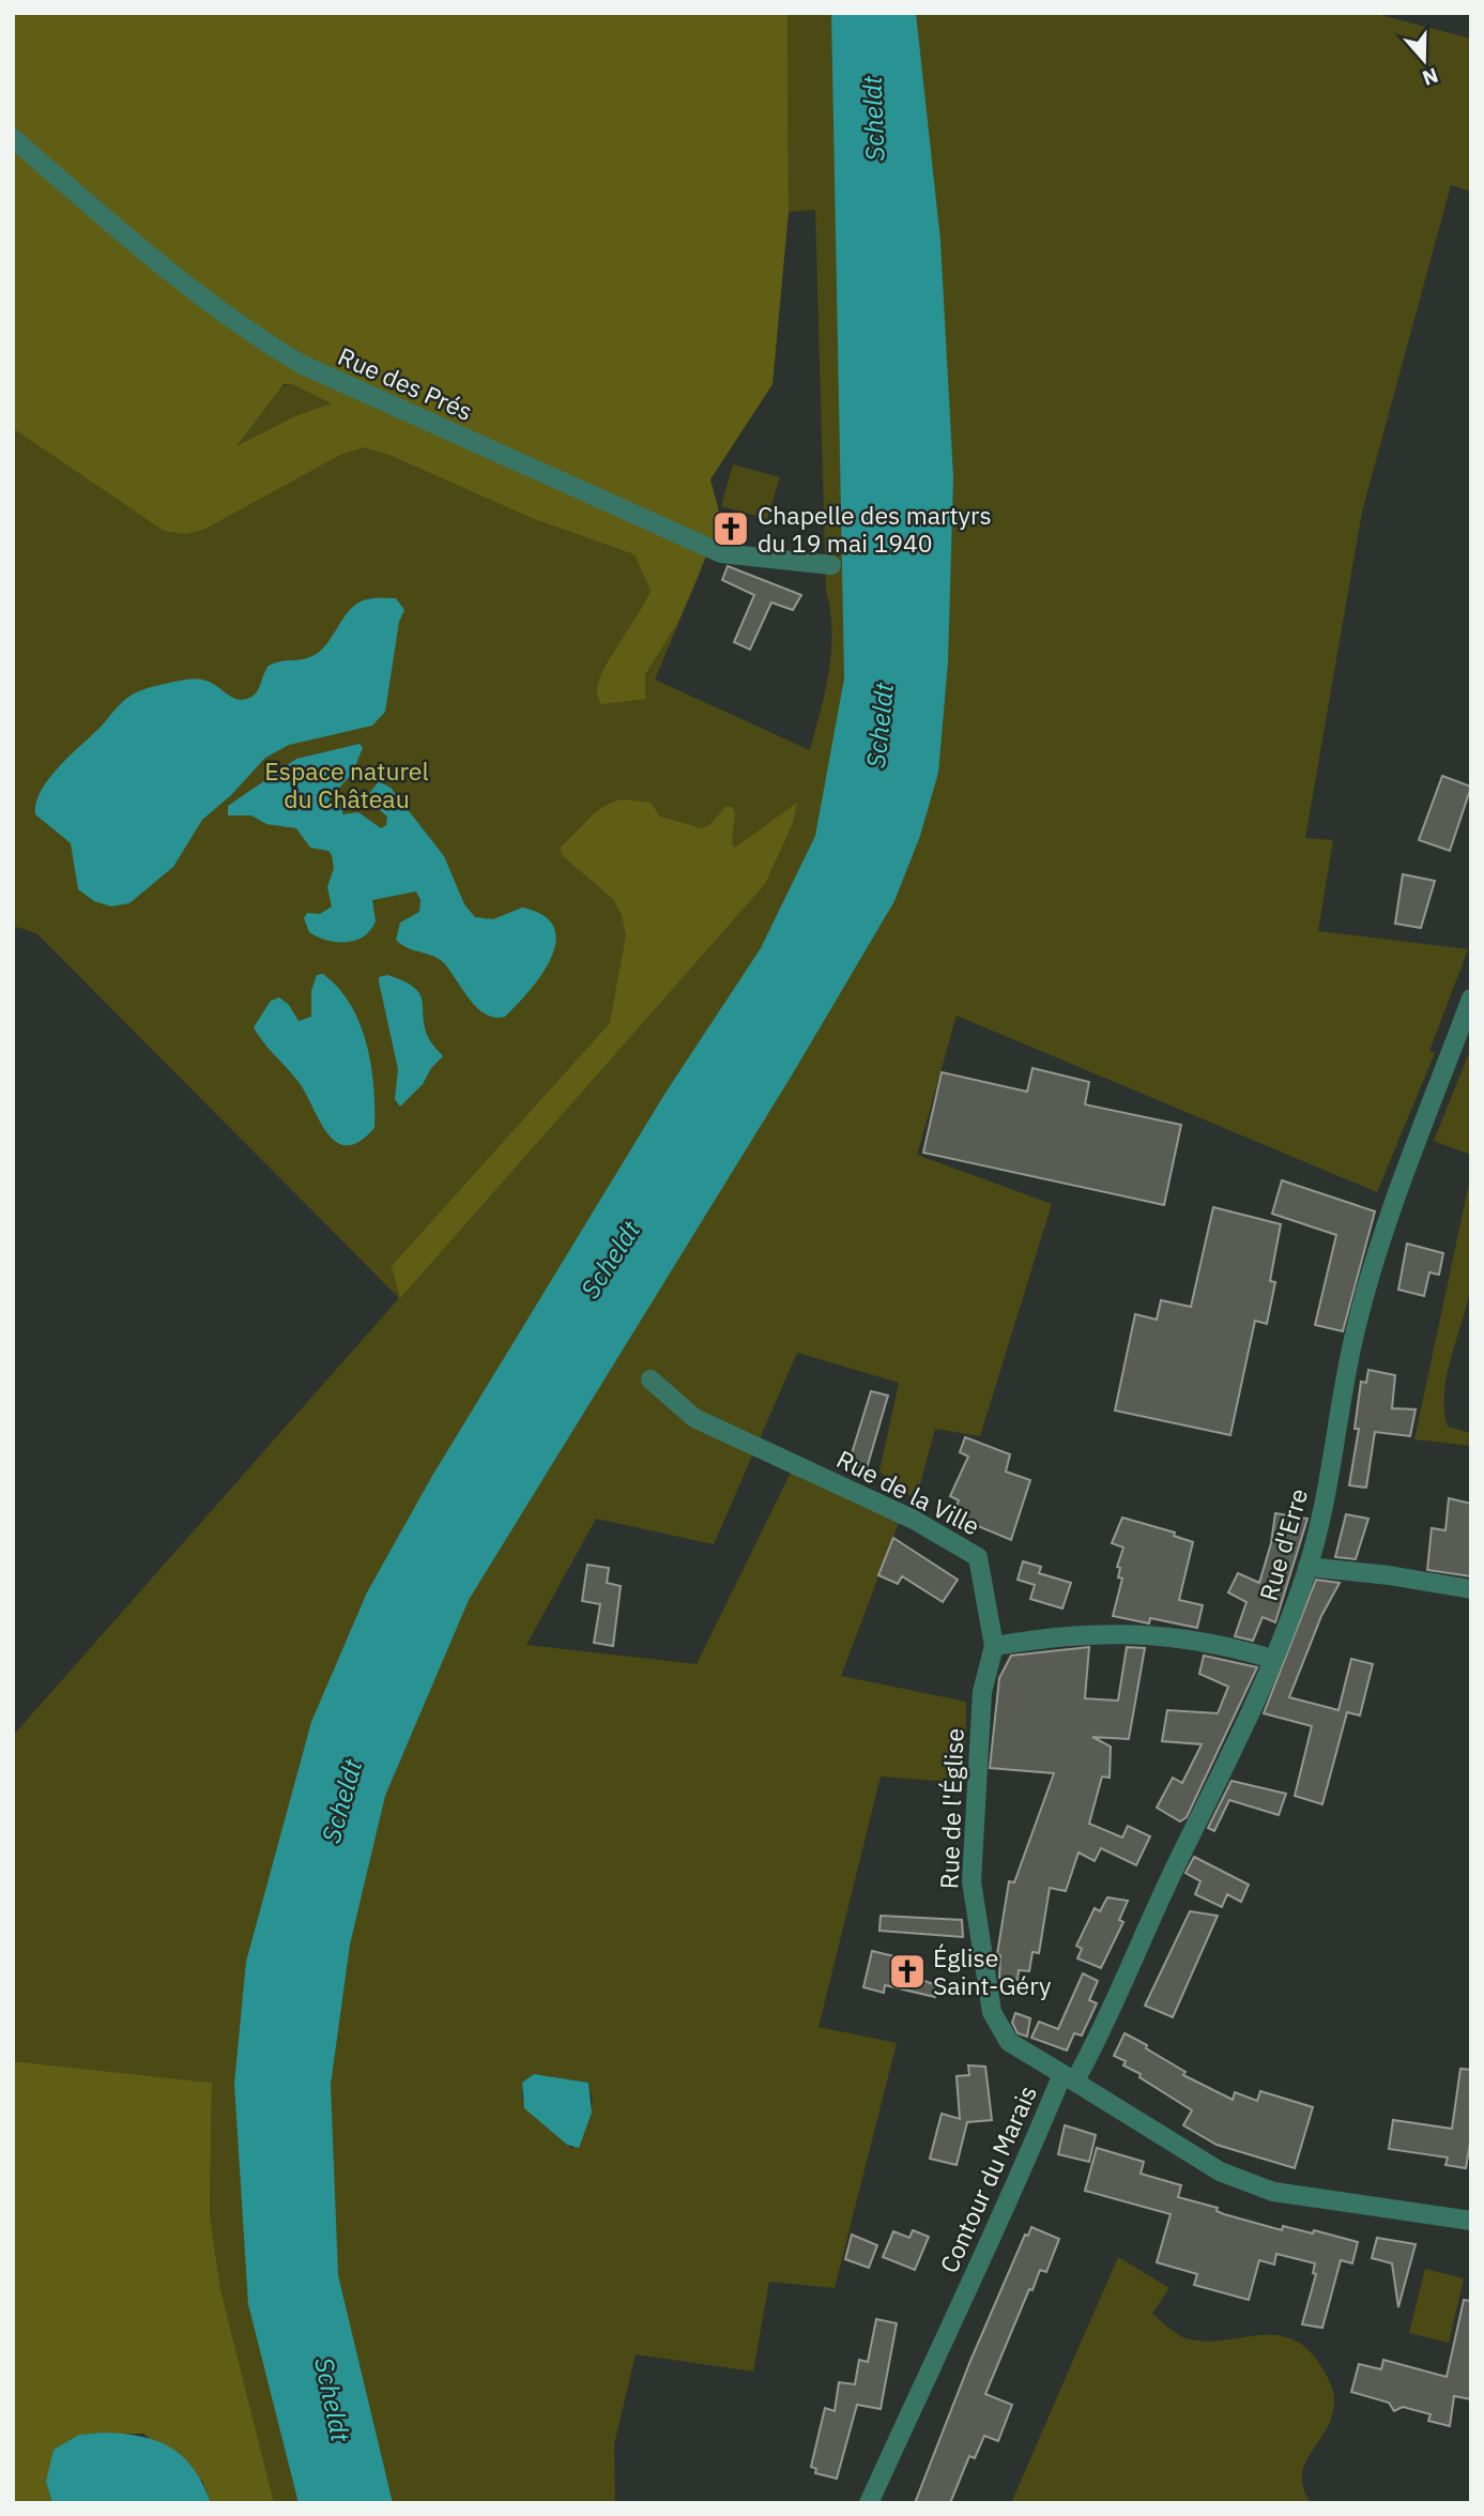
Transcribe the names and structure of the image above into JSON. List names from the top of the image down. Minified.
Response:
{"streets":{"street":["Rue des Prés","Rue de la Ville","Rue d'Erre","Rue de l'Église","Contour du Marais"]},"crossings":[["Rue de la Ville","Rue de l'Église"],["Rue d'Erre","Rue de l'Église"],["Rue d'Erre","Contour du Marais"],["Rue de l'Église","Contour du Marais"]],"water":["Scheldt"],"parks":["Espace naturel du Château"],"places":{"church":["Chapelle des martyrs du 19 mai 1940","Église Saint-Géry"]},"north":"bottom"}
